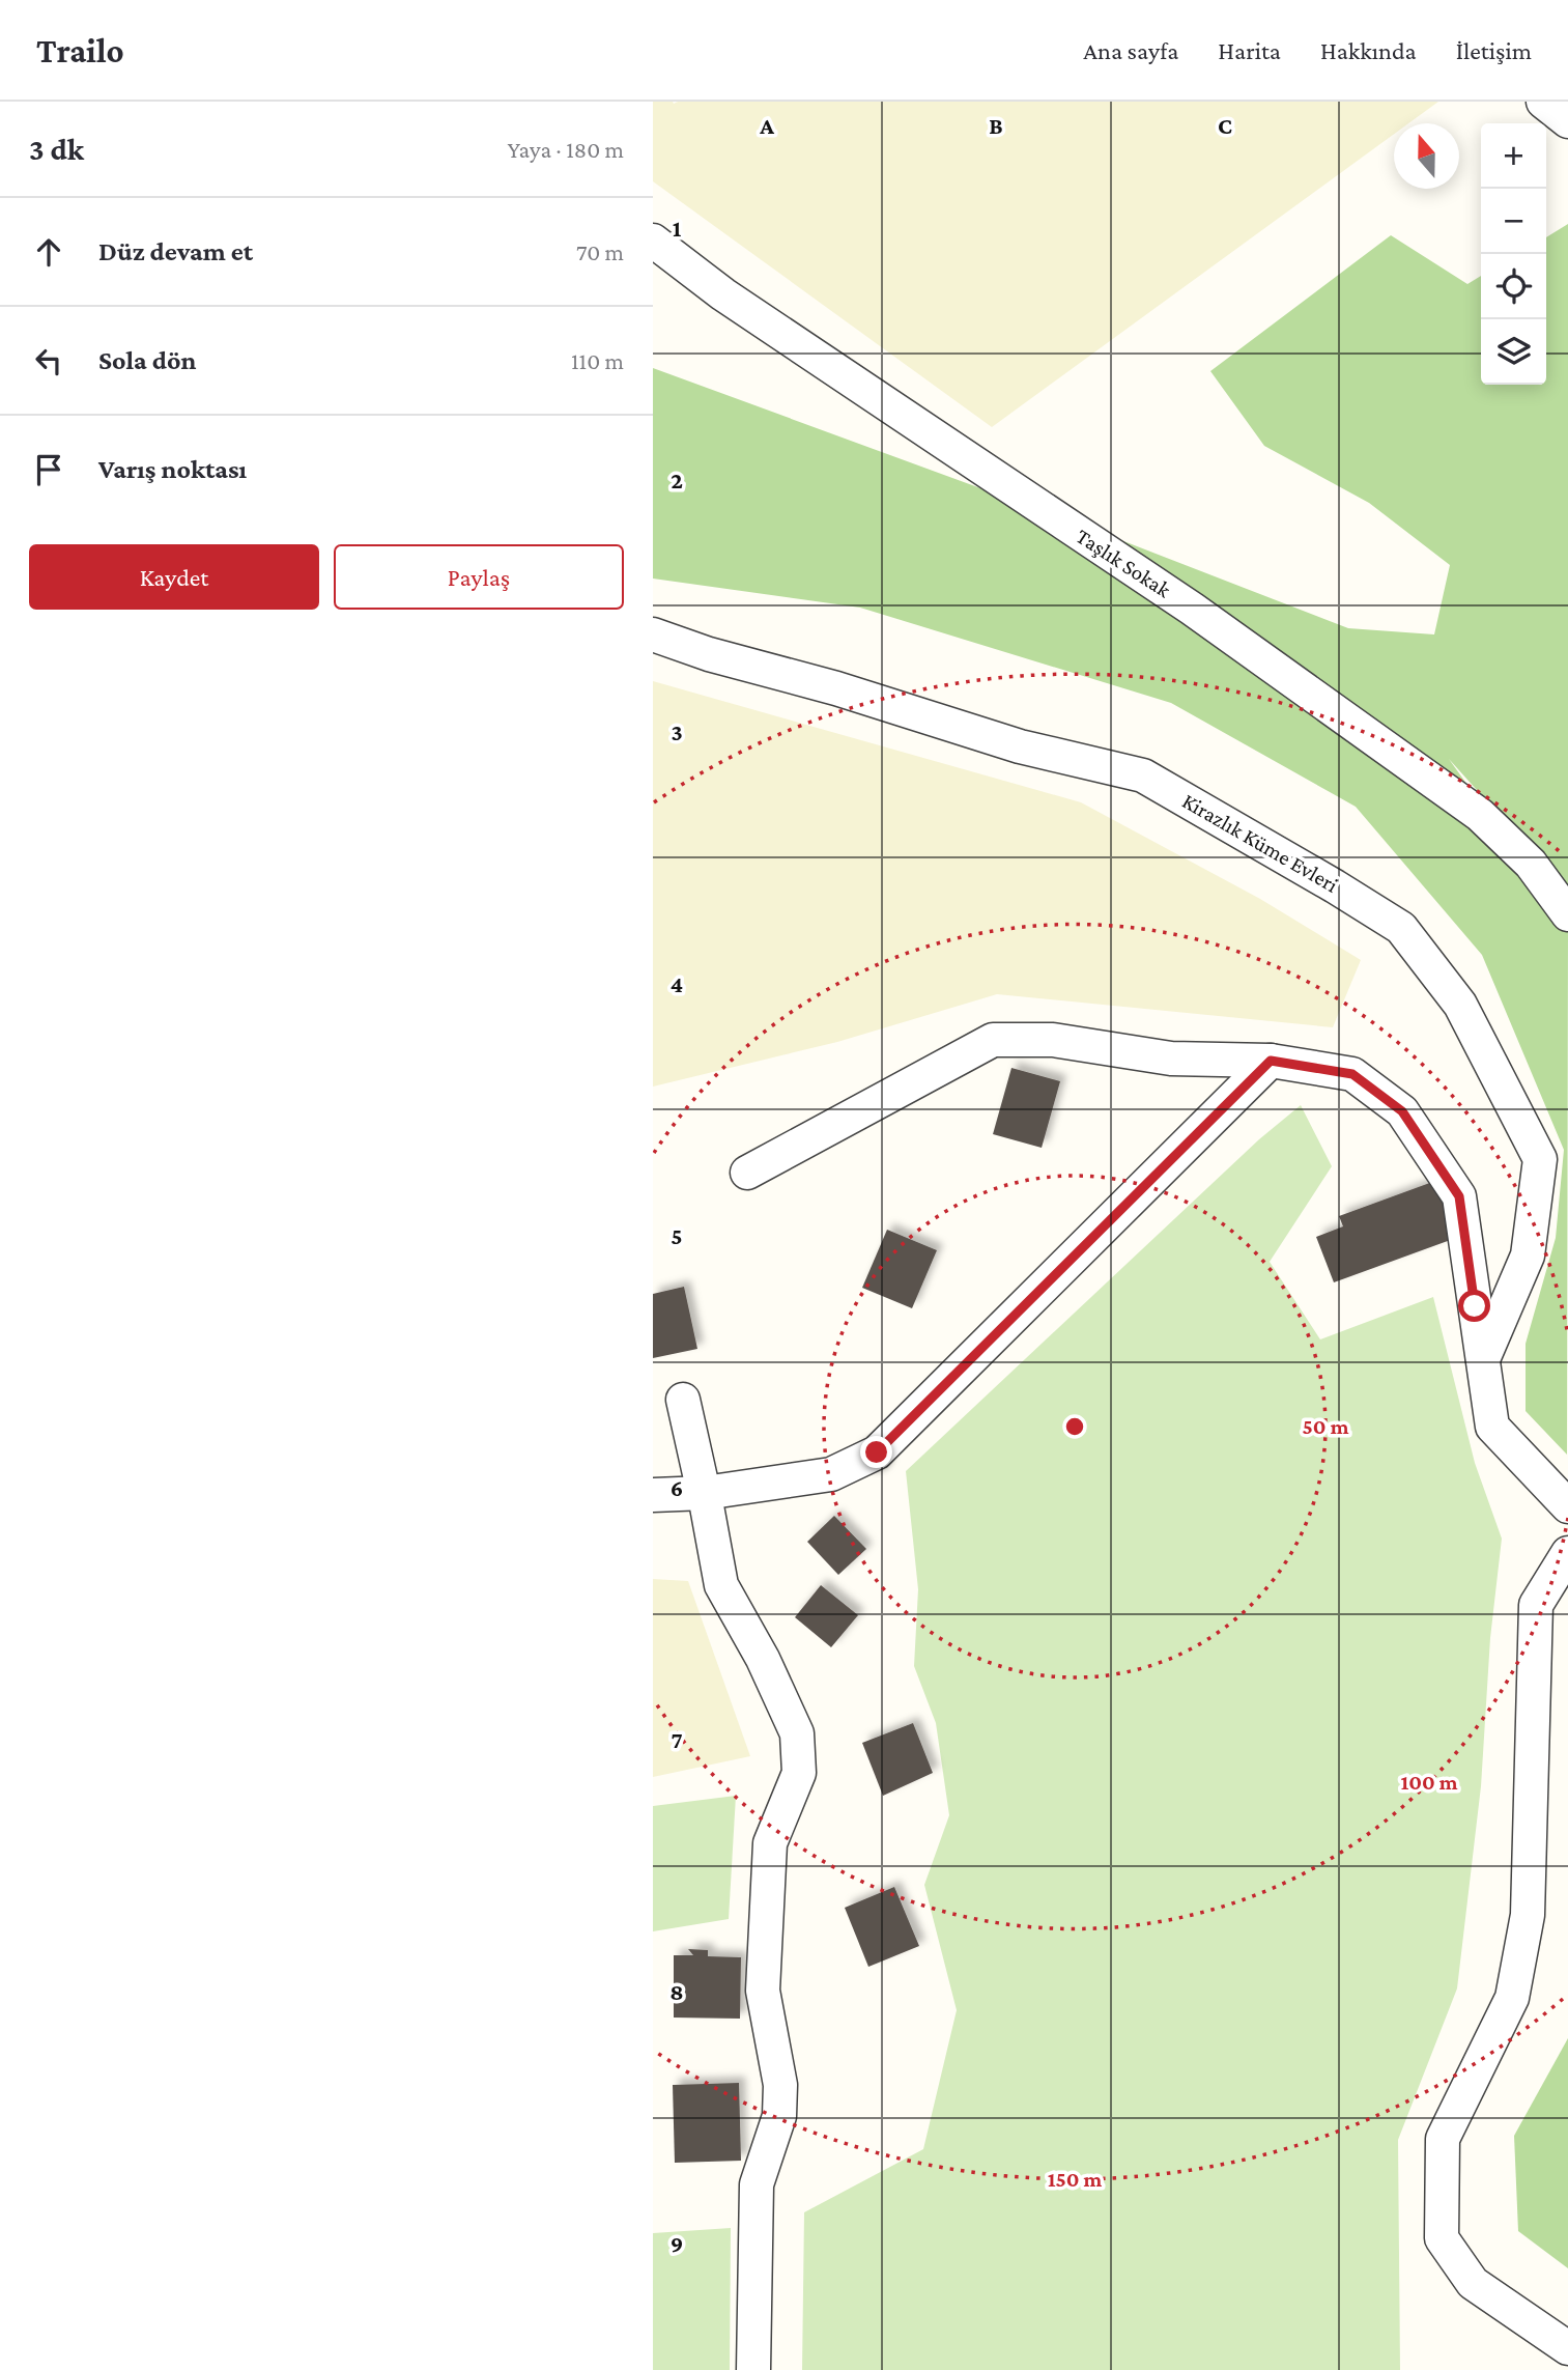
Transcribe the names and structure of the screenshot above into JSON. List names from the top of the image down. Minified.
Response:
{"streets":{"street":["Taşlık Sokak","Kirazlık Küme Evleri"]},"north":"top","page":{"header":"Trailo","nav":["Ana sayfa","Harita","Hakkında","İletişim"],"heading":["3 dk","Yaya · 180 m"],"map_buttons":["+","−"],"list":[["Düz devam et","70 m"],["Sola dön","110 m"],"Varış noktası"],"buttons":["Kaydet","Paylaş"]},"grid":{"columns":["A","B","C"],"rows":["1","2","3","4","5","6","7","8","9"]},"rings":["50 m","100 m","150 m"]}
